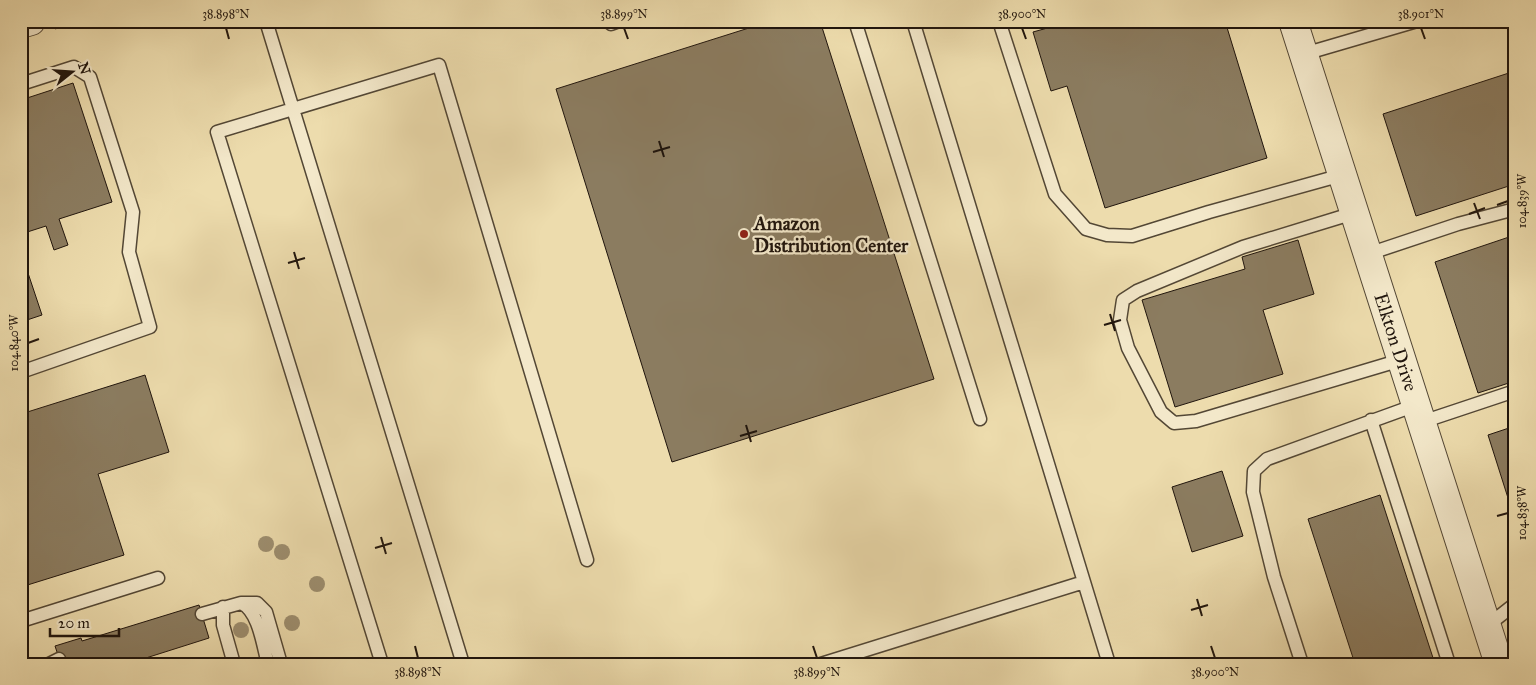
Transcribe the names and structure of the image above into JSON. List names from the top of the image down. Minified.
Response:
{"streets":{"street":["Elkton Drive"]},"places":["Amazon Distribution Center"],"scale_bar":"20 m","north":"right","coordinates":["38.898°N","38.899°N","38.900°N","38.901°N","104.839°W","104.840°W","104.838°W"]}
